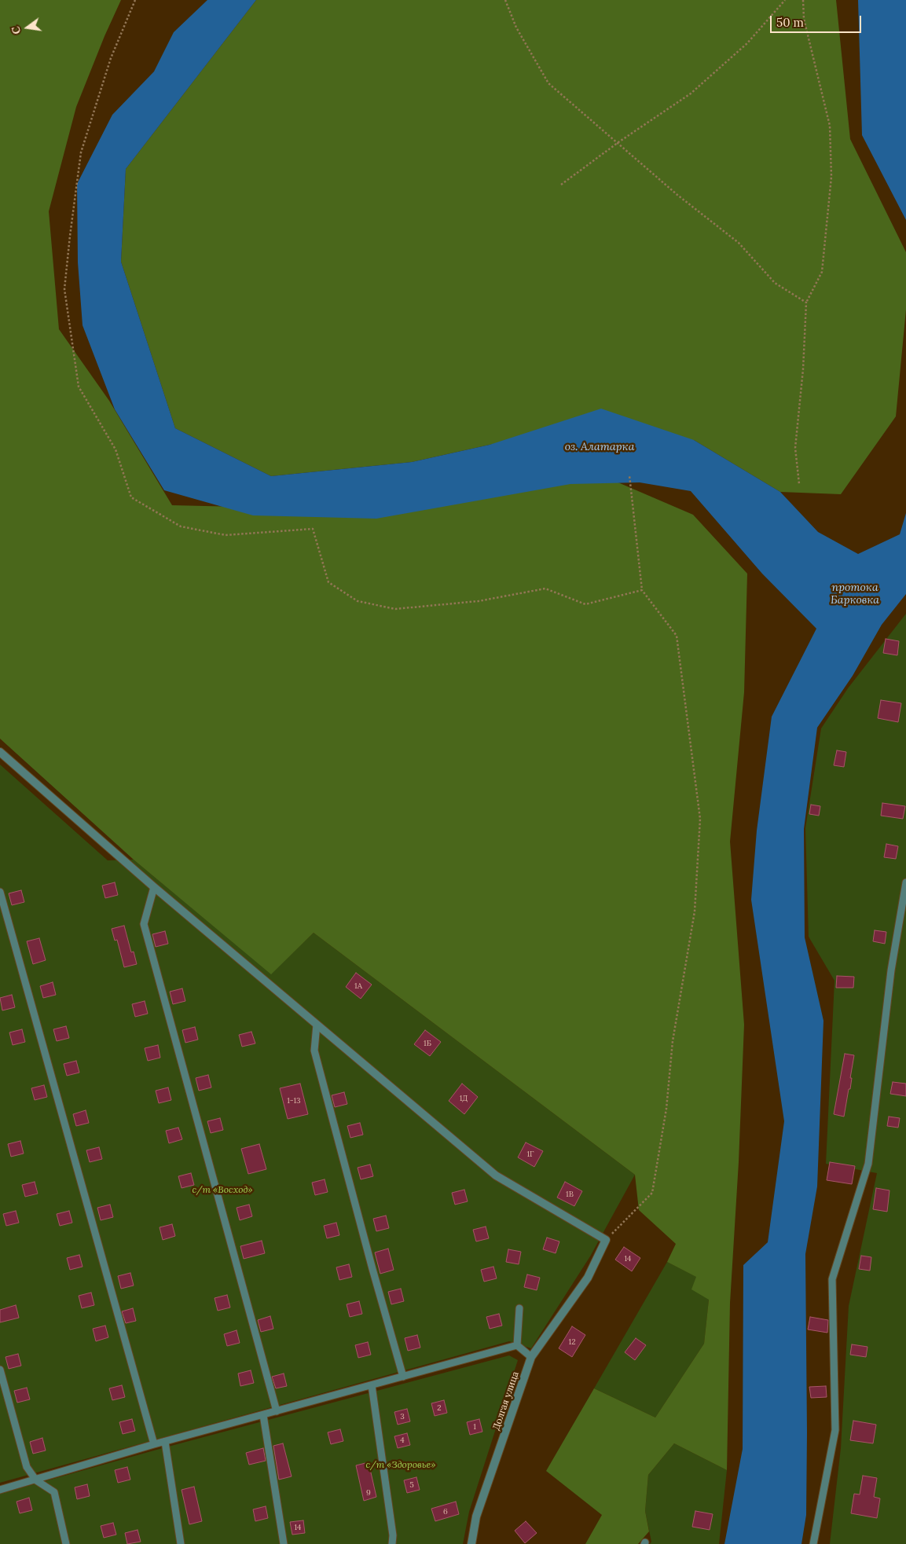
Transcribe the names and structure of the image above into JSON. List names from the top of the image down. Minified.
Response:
{"streets":{"street":["Долгая улица"]},"water":["оз. Алатарка","протока Барковка"],"parks":["с/т «Восход»","с/т «Здоровье»"],"house_numbers":["1А","1Б","1Д","1-13","1Г","1В","14","12","2","3","1","4","5","9","6","14"],"scale_bar":"50 m","north":"left"}
